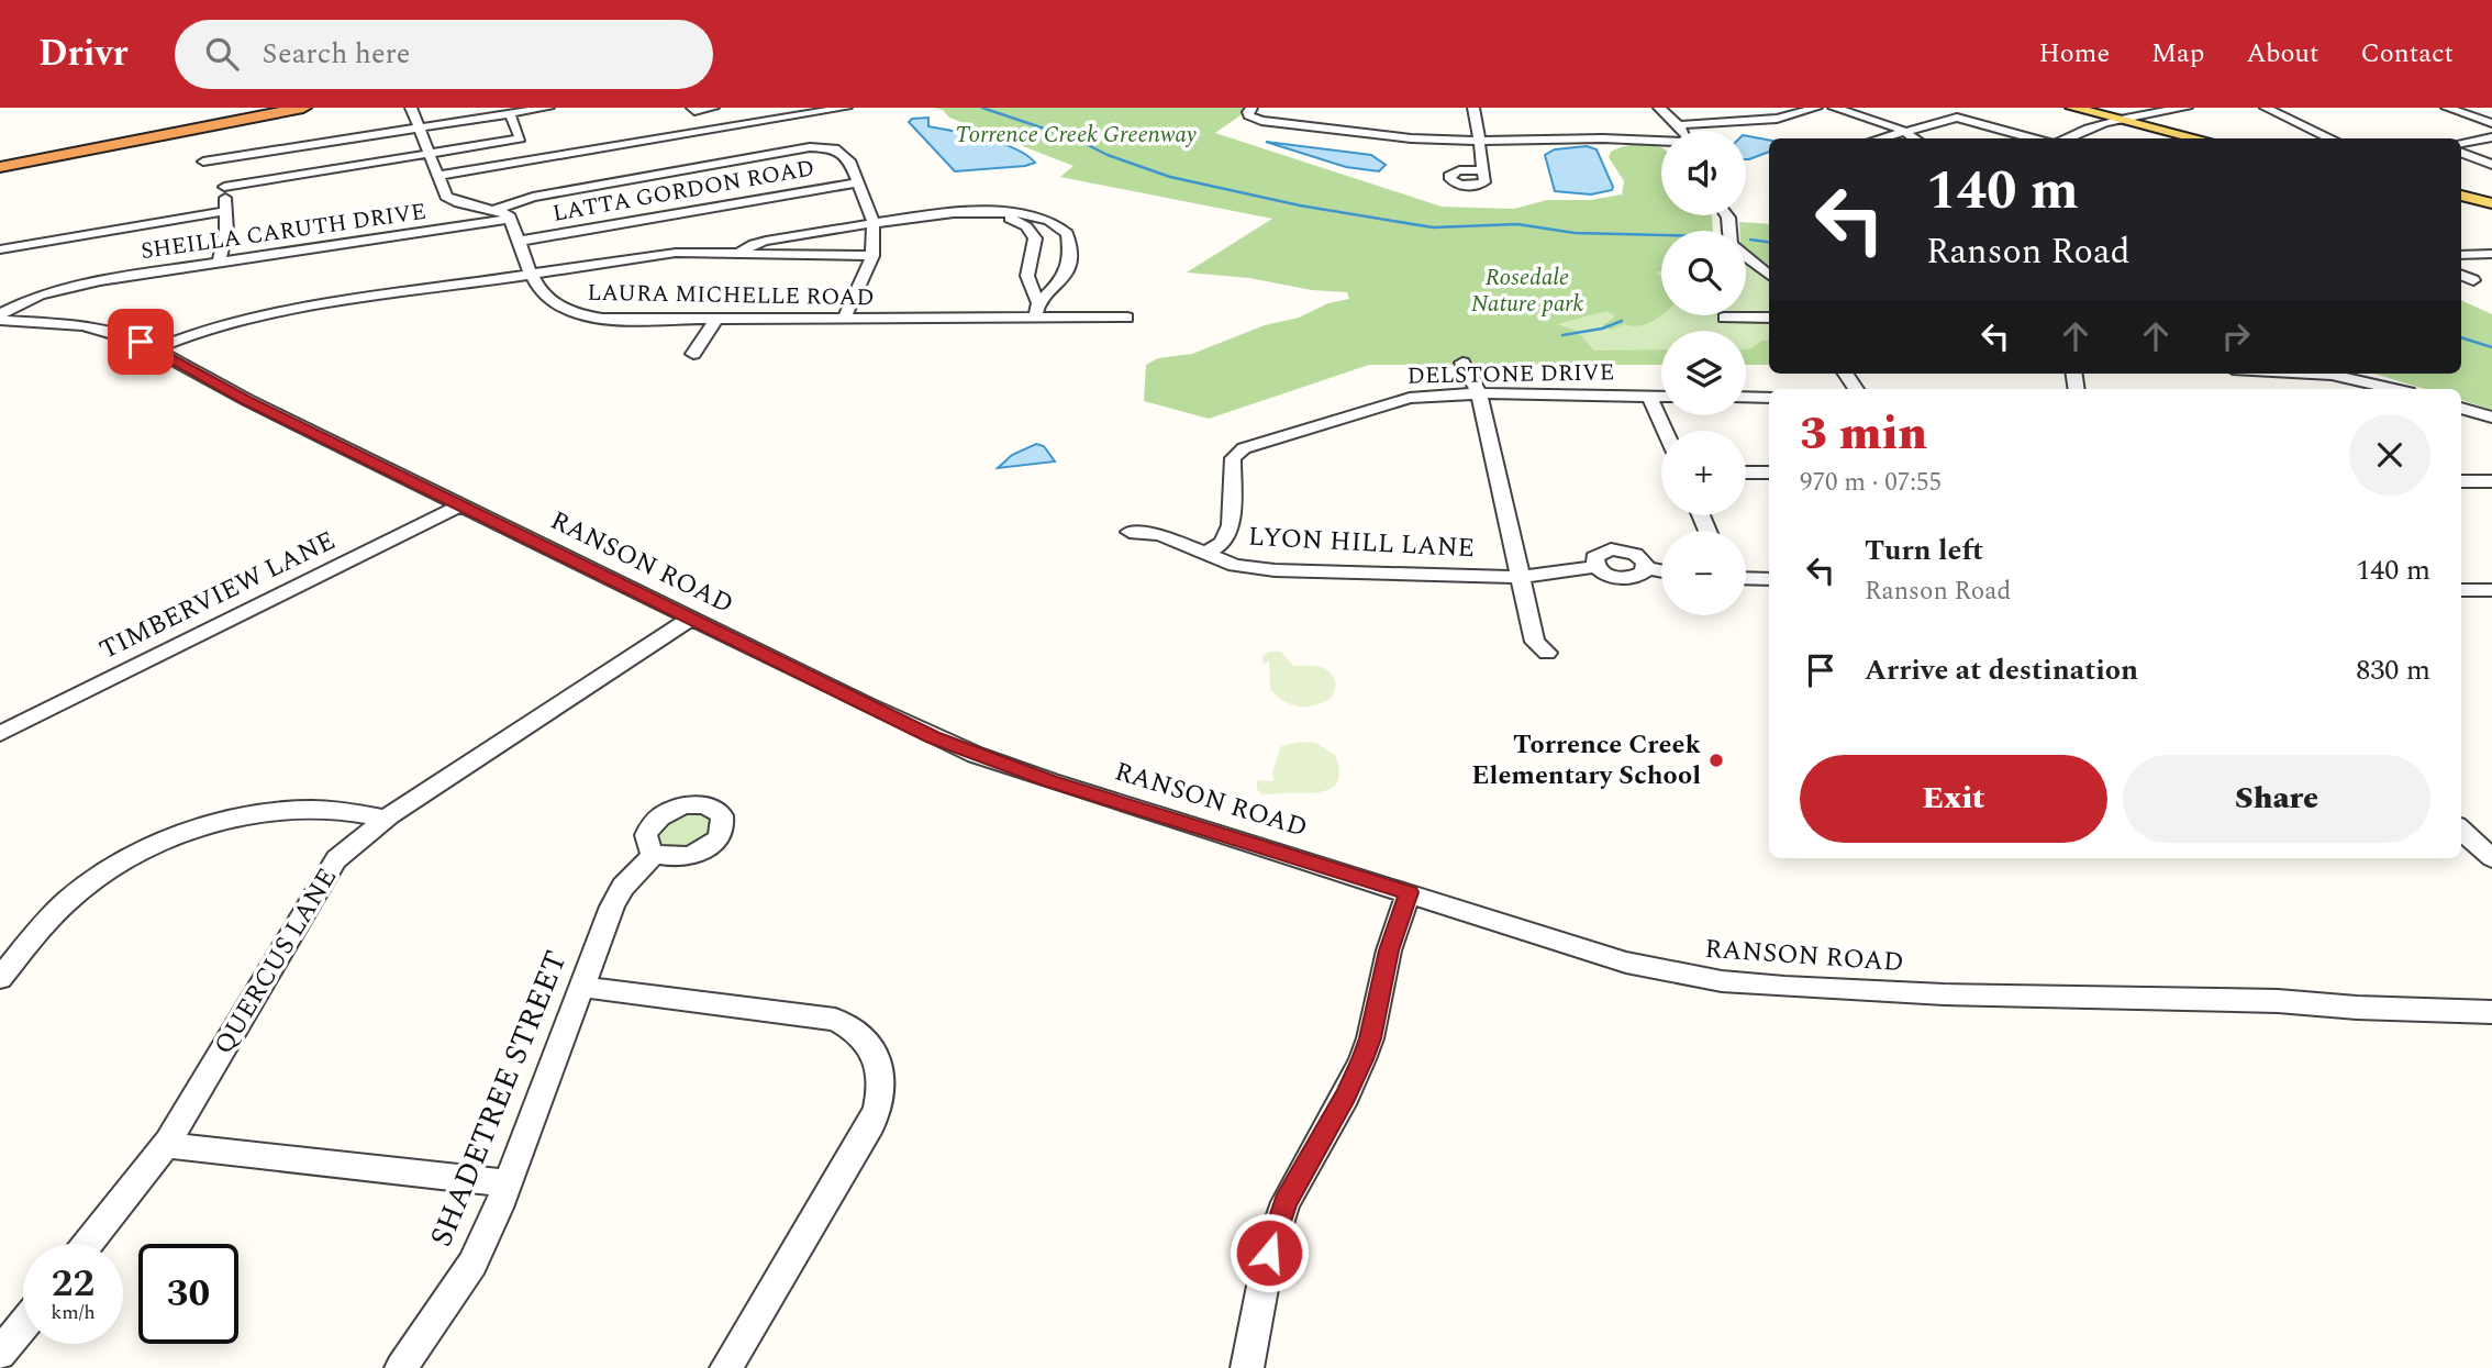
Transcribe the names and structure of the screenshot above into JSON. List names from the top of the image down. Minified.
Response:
{"streets":{"street":["LATTA GORDON ROAD","SHEILLA CARUTH DRIVE","LAURA MICHELLE ROAD","DELSTONE DRIVE","LYON HILL LANE","RANSON ROAD","TIMBERVIEW LANE","QUERCUS LANE","SHADETREE STREET"]},"crossings":[["LATTA GORDON ROAD","LAURA MICHELLE ROAD"],["SHEILLA CARUTH DRIVE","LAURA MICHELLE ROAD"],["SHEILLA CARUTH DRIVE","RANSON ROAD"],["DELSTONE DRIVE","LYON HILL LANE"],["RANSON ROAD","TIMBERVIEW LANE"],["RANSON ROAD","QUERCUS LANE"]],"parks":["Torrence Creek Greenway","Rosedale Nature park"],"places":["Torrence Creek Elementary School"],"page":{"header":"Drivr","search":"Search here","nav":["Home","Map","About","Contact"],"map_buttons":["+","−"],"turn":["140 m","Ranson Road"],"heading":["3 min","970 m · 07:55"],"list":[{"name":"Turn left","note":"Ranson Road","value":"140 m"},{"name":"Arrive at destination","value":"830 m"}],"buttons":["Exit","Share"],"speed":"22 km/h","limit":"30"}}
